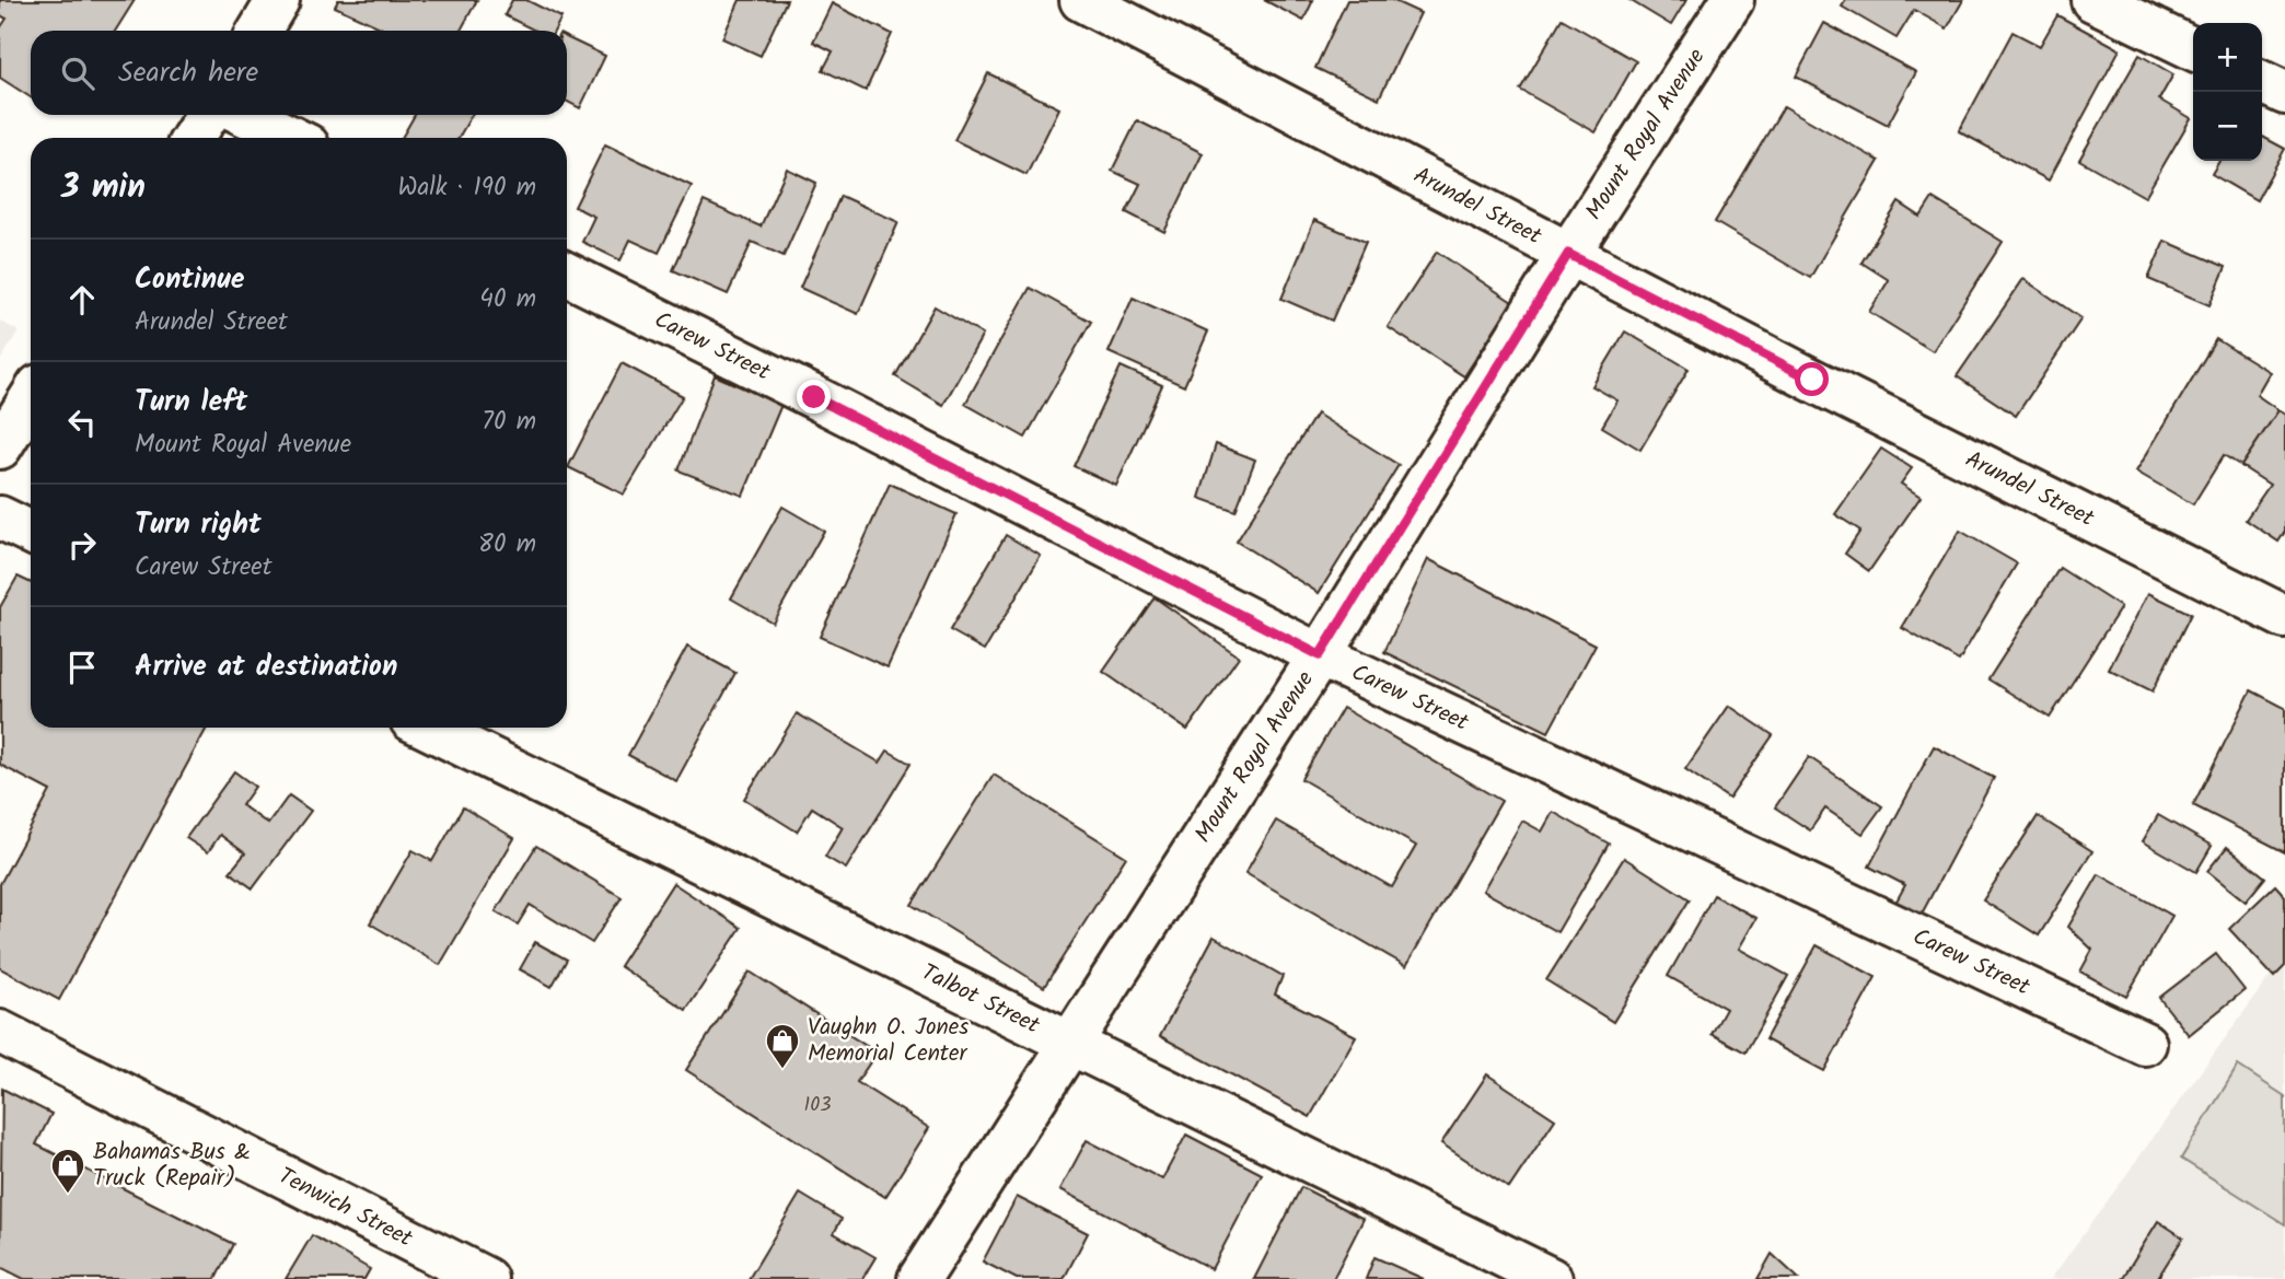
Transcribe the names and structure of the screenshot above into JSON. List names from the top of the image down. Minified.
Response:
{"streets":{"street":["Mount Royal Avenue","Arundel Street","Carew Street","Talbot Street","Tenwich Street"]},"crossings":[["Mount Royal Avenue","Arundel Street"],["Mount Royal Avenue","Carew Street"],["Mount Royal Avenue","Talbot Street"]],"places":{"shop":["Vaughn O. Jones Memorial Center","Bahamas Bus & Truck (Repair)"]},"house_numbers":["103"],"page":{"map_buttons":["+","−"],"search":"Search here","heading":["3 min","Walk · 190 m"],"list":[["Continue","Arundel Street","40 m"],["Turn left","Mount Royal Avenue","70 m"],["Turn right","Carew Street","80 m"],"Arrive at destination"]}}
